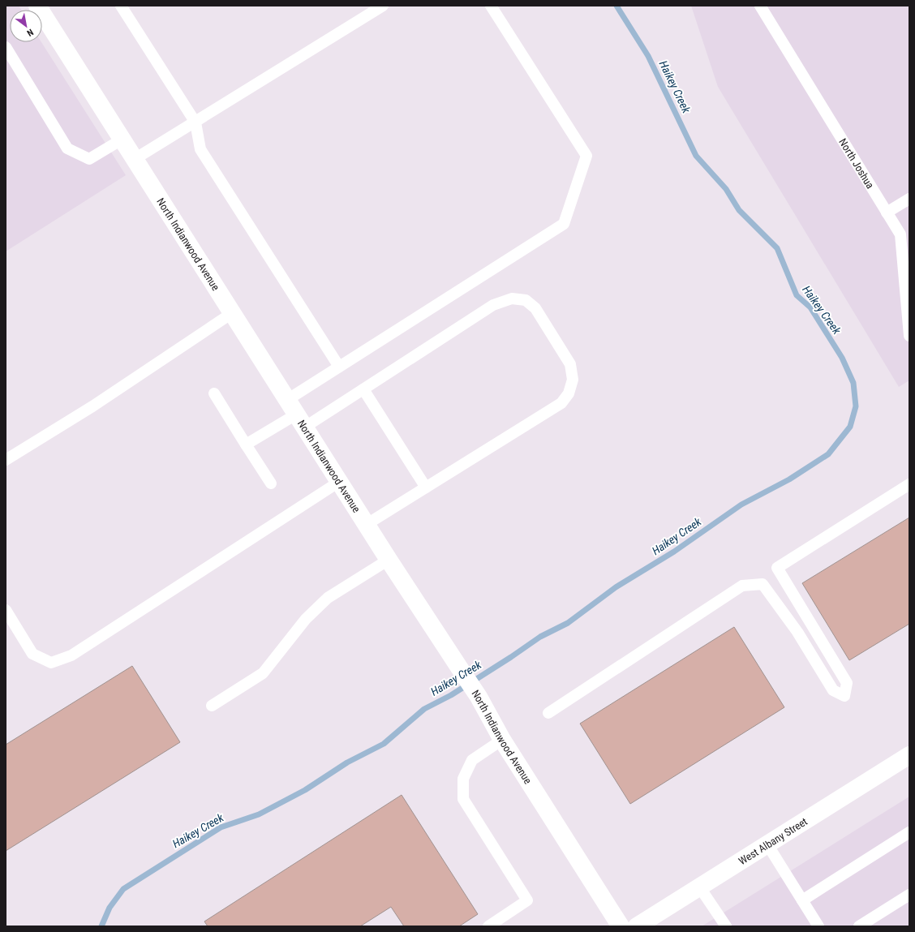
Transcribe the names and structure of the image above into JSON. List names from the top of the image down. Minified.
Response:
{"streets":{"street":["North Indianwood Avenue","West Albany Street"],"lane":["North Joshua"]},"water":["Haikey Creek"],"north":"bottom right"}
